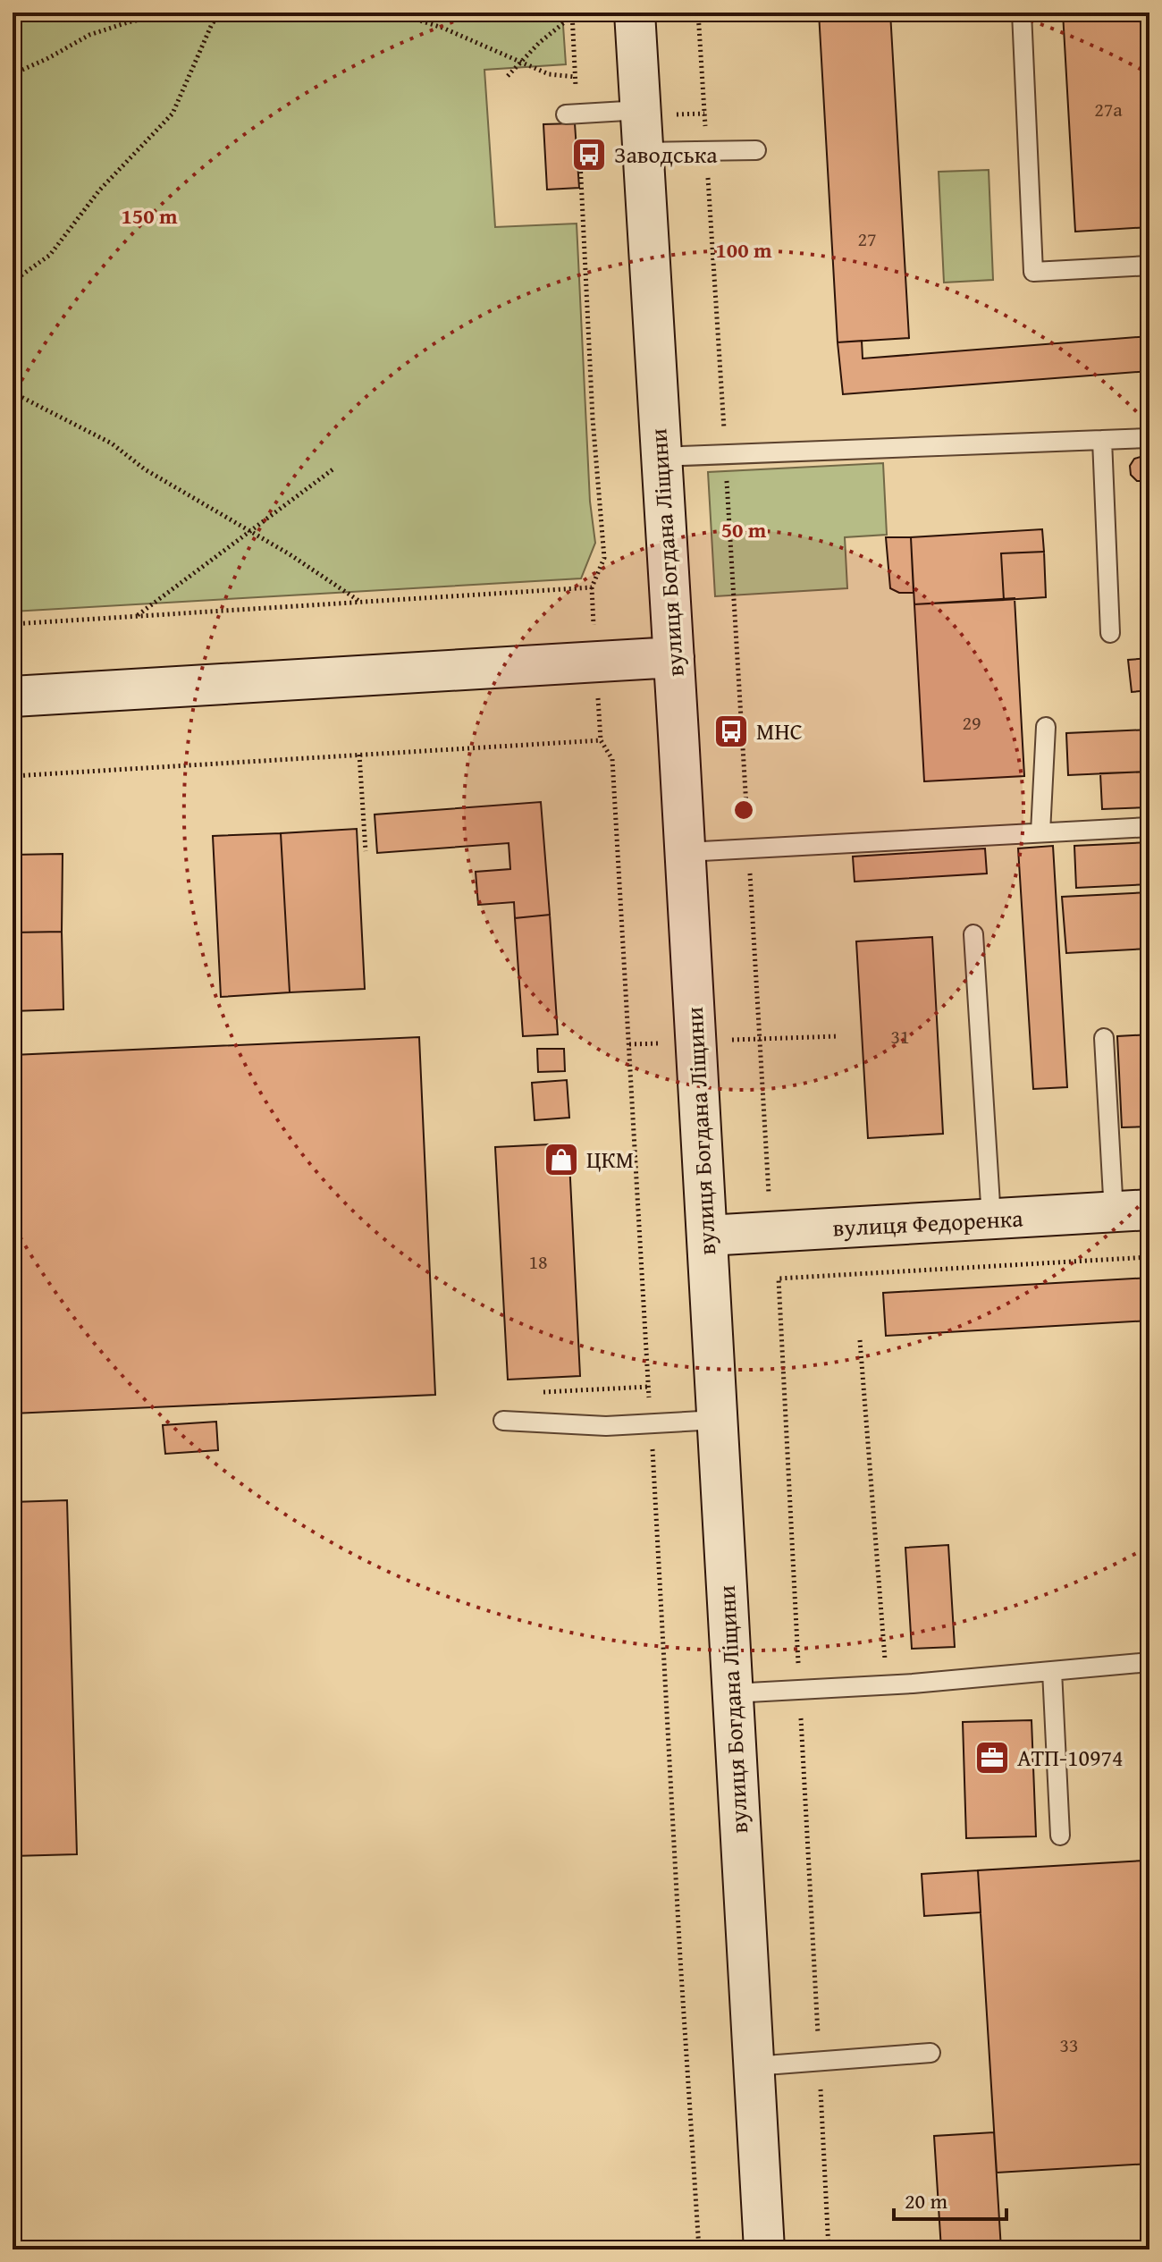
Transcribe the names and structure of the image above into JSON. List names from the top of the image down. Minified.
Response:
{"streets":{"main road":["вулиця Богдана Ліщини","вулиця Федоренка"]},"crossings":[["вулиця Богдана Ліщини","вулиця Федоренка"]],"places":{"bus stop":["Заводська","МНС"],"shop":["ЦКМ"],"office":["АТП-10974"]},"house_numbers":["27а","27","29","31","18","33"],"scale_bar":"20 m","rings":["150 m","100 m","50 m"]}
